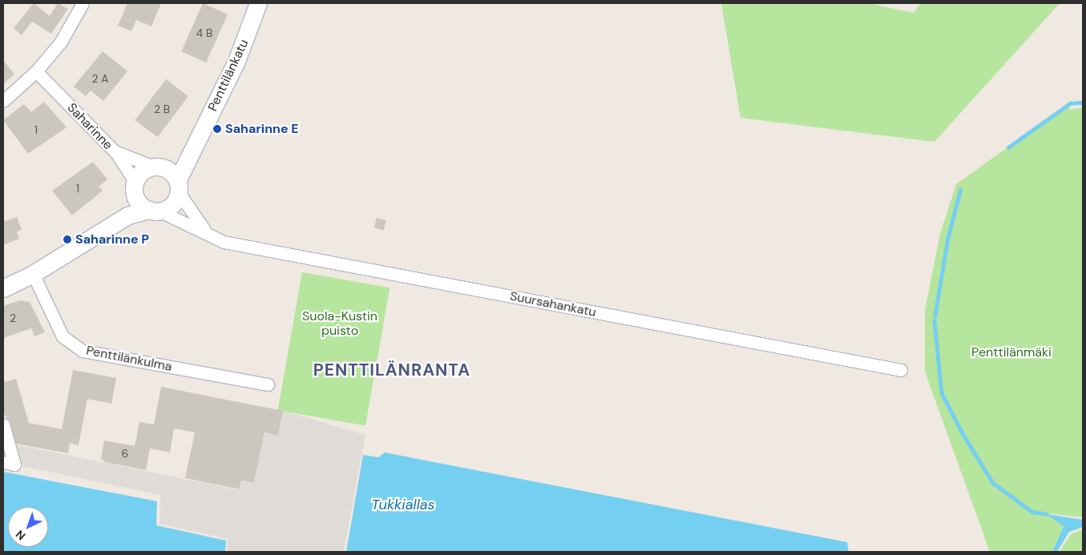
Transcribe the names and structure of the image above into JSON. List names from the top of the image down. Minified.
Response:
{"streets":{"street":["Penttilänkatu","Saharinne","Suursahankatu","Penttilänkulma"]},"crossings":[["Penttilänkatu","Saharinne"],["Penttilänkatu","Suursahankatu"],["Saharinne","Suursahankatu"]],"districts":["PENTTILÄNRANTA"],"water":["Tukkiallas"],"parks":["Suola-Kustin puisto","Penttilänmäki"],"places":["Saharinne E","Saharinne P"],"house_numbers":["4 B","2 A","2 B","1","1","2","6"],"north":"bottom left"}
